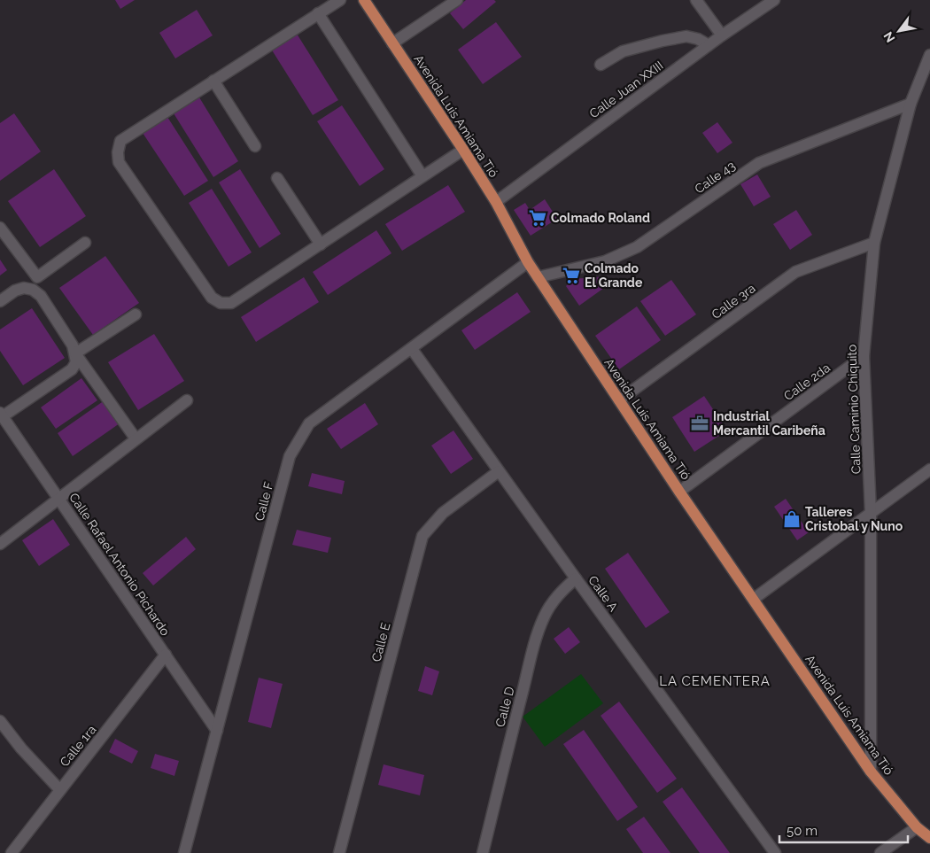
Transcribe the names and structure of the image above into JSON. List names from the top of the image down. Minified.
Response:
{"streets":{"main road":["Avenida Luis Amiama Tió"],"street":["Calle Juan XXIII","Calle 43","Calle 3ra","Calle 2da","Calle Caminio Chiquito","Calle F","Calle Rafael Antonio Pichardo","Calle A","Calle E","Calle D","Calle 1ra"]},"crossings":[["Calle Juan XXIII","Avenida Luis Amiama Tió"],["Avenida Luis Amiama Tió","Calle 43"],["Avenida Luis Amiama Tió","Calle 3ra"],["Avenida Luis Amiama Tió","Calle 2da"],["Avenida Luis Amiama Tió","Calle Caminio Chiquito"],["Avenida Luis Amiama Tió","Calle F"],["Calle 43","Calle Caminio Chiquito"],["Calle 3ra","Calle Caminio Chiquito"],["Calle 2da","Calle Caminio Chiquito"],["Calle F","Calle Rafael Antonio Pichardo"],["Calle F","Calle A"],["Calle Rafael Antonio Pichardo","Calle 1ra"],["Calle A","Calle E"],["Calle A","Calle D"]],"districts":["LA CEMENTERA"],"places":{"supermarket":["Colmado Roland","Colmado El Grande"],"office":["Industrial Mercantil Caribeña"],"shop":["Talleres Cristobal y Nuno"]},"scale_bar":"50 m","north":"bottom left"}
